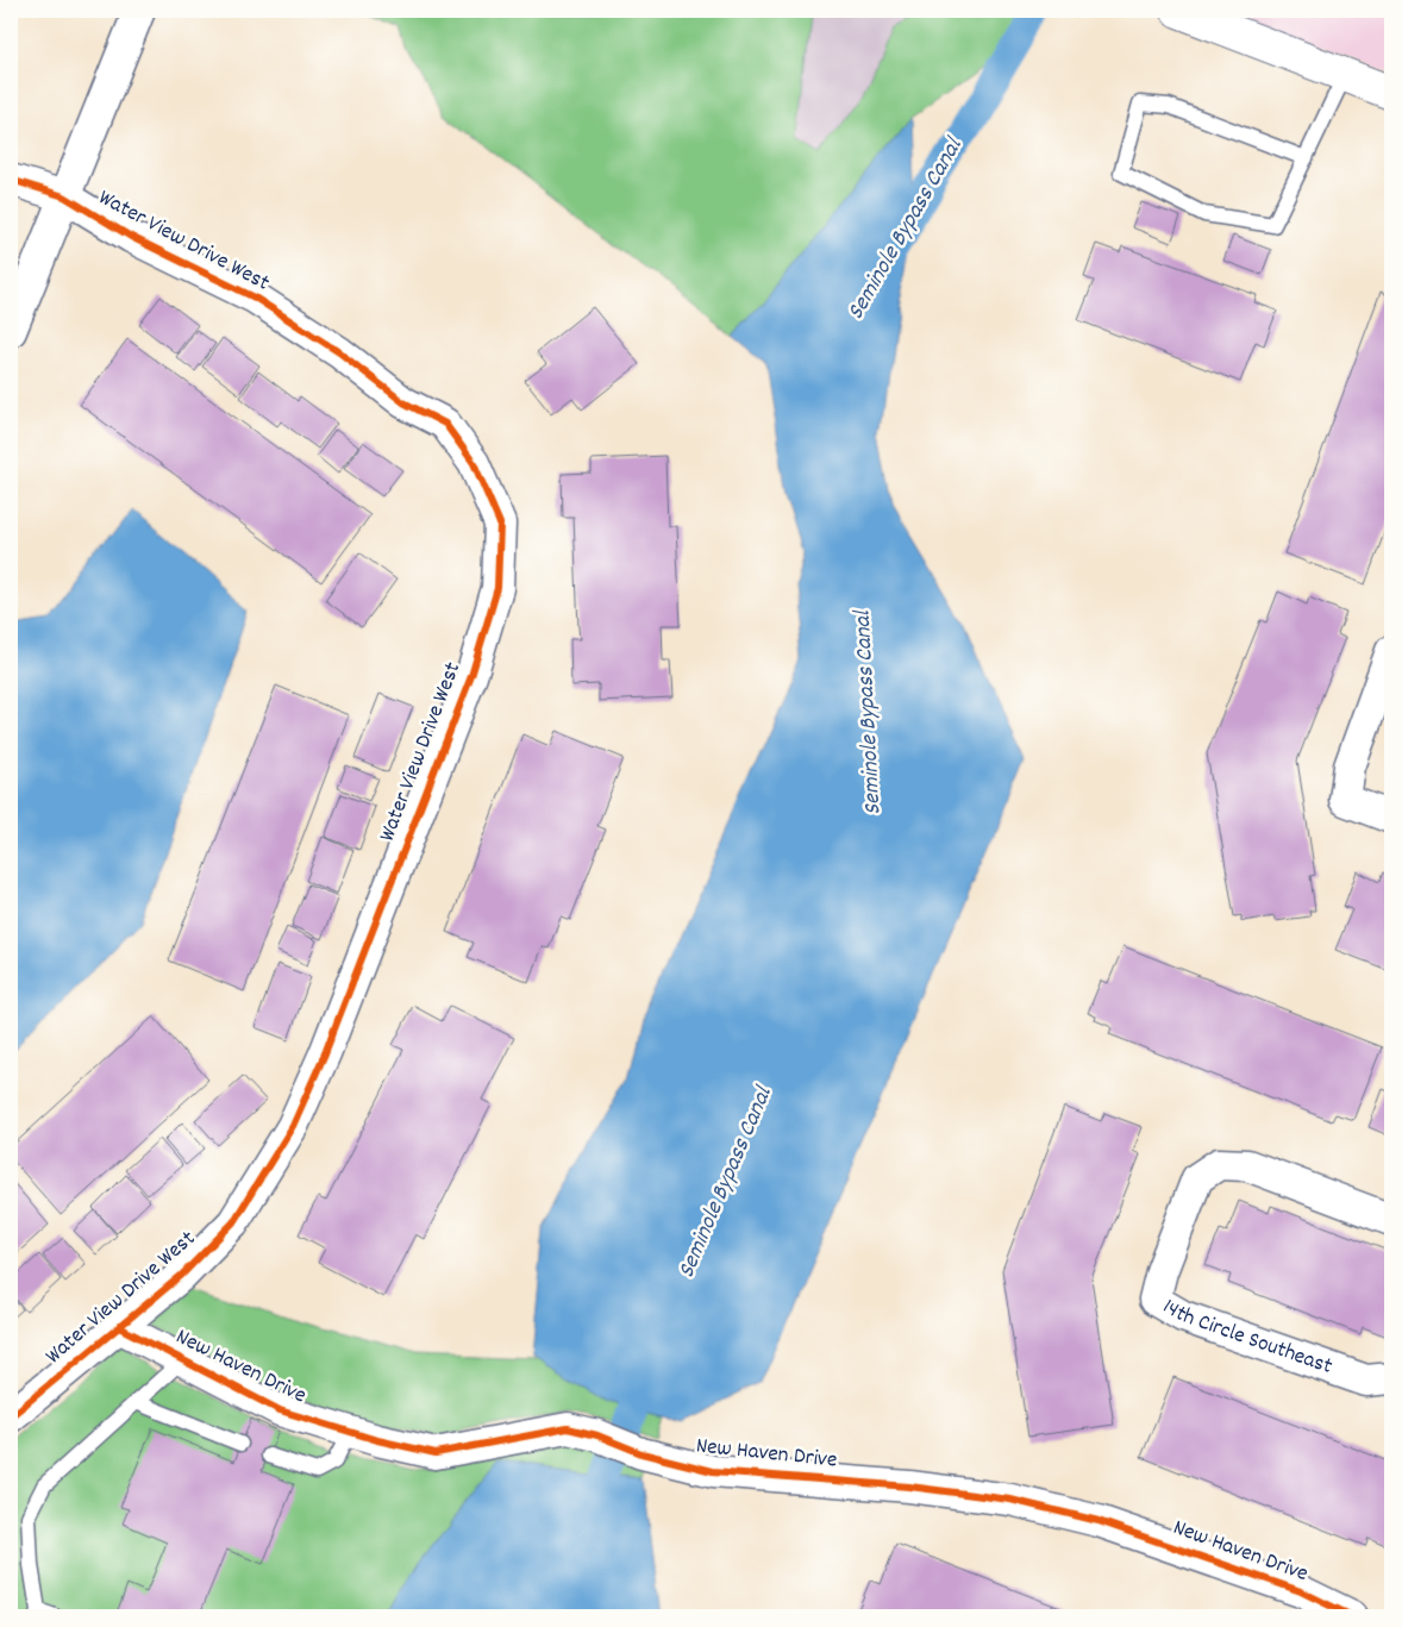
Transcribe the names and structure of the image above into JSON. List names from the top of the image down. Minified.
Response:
{"streets":{"street":["Water View Drive West","14th Circle Southeast","New Haven Drive"]},"crossings":[["Water View Drive West","New Haven Drive"]],"water":["Seminole Bypass Canal"]}
